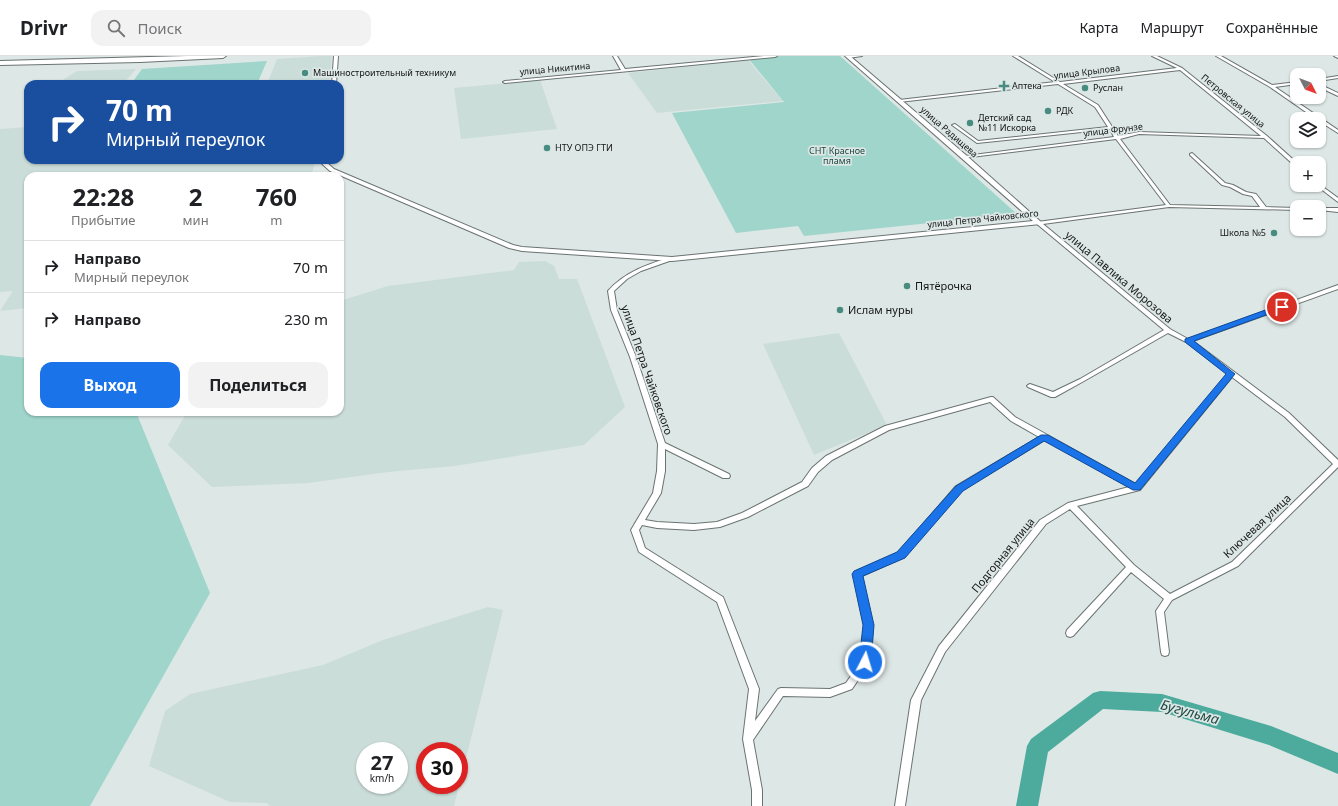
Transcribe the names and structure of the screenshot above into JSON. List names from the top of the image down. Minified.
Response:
{"streets":{"street":["улица Никитина","улица Крылова","Петровская улица","улица Фрунзе","улица Радищева","улица Петра Чайковского","улица Павлика Морозова","Ключевая улица","Подгорная улица"]},"crossings":[["улица Крылова","Петровская улица"],["улица Крылова","улица Радищева"],["Петровская улица","улица Фрунзе"],["улица Фрунзе","улица Радищева"],["улица Радищева","улица Петра Чайковского"],["улица Радищева","улица Павлика Морозова"],["улица Петра Чайковского","улица Павлика Морозова"],["улица Павлика Морозова","Ключевая улица"]],"water":["Бугульма"],"parks":["СНТ Красное пламя"],"places":{"other":["Машиностроительный техникум","Руслан","РДК","Детский сад №11 Искорка","НТУ ОПЭ ГТИ","Школа №5","Пятёрочка","Ислам нуры"],"health":["Аптека"]},"north":"bottom right","page":{"header":"Drivr","search":"Поиск","nav":["Карта","Маршрут","Сохранённые"],"map_buttons":["+","−"],"turn":["70 m","Мирный переулок"],"eta":["22:28","Прибытие","2","мин","760","m"],"list":[{"name":"Направо","note":"Мирный переулок","value":"70 m"},{"name":"Направо","value":"230 m"}],"buttons":["Выход","Поделиться"],"speed":"27 km/h","limit":"30"}}
